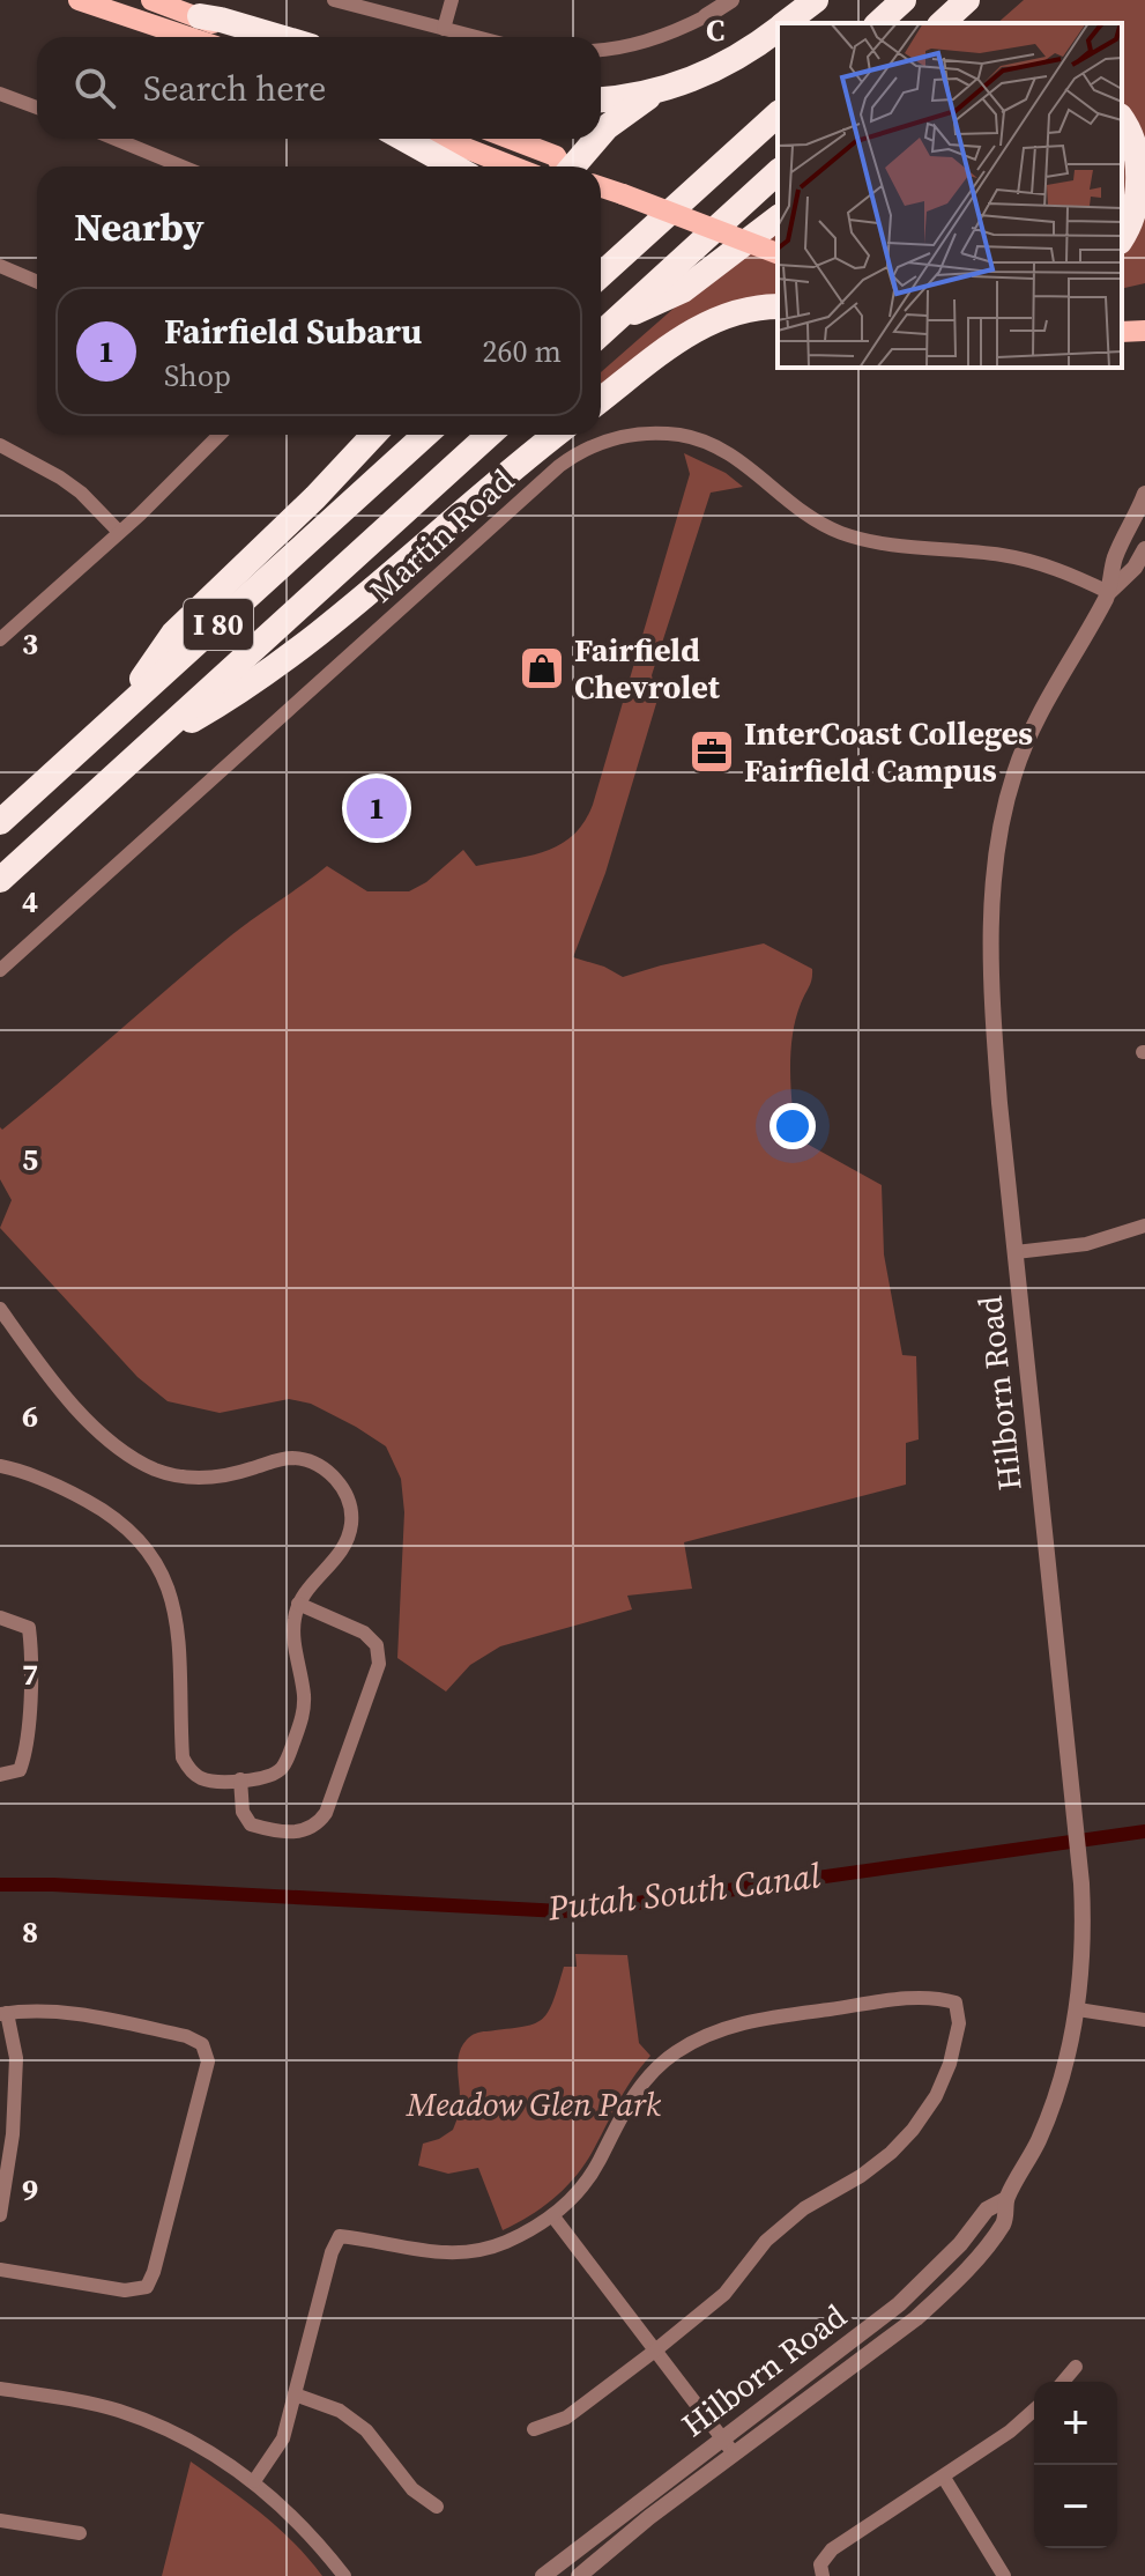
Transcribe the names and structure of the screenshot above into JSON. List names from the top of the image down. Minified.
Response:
{"streets":{"highway":["I 80"],"street":["Martin Road","Hilborn Road"]},"crossings":[["Martin Road","Hilborn Road"]],"water":["Putah South Canal"],"parks":["Meadow Glen Park"],"places":{"shop":["Fairfield Chevrolet"],"office":["InterCoast Colleges Fairfield Campus"]},"page":{"search":"Search here","heading":"Nearby","list":[{"mark":"1","name":"Fairfield Subaru","note":"Shop","value":"260 m"}],"pins":"1","map_buttons":["+","−"]},"grid":{"columns":["C"],"rows":["3","4","5","6","7","8","9"]}}
